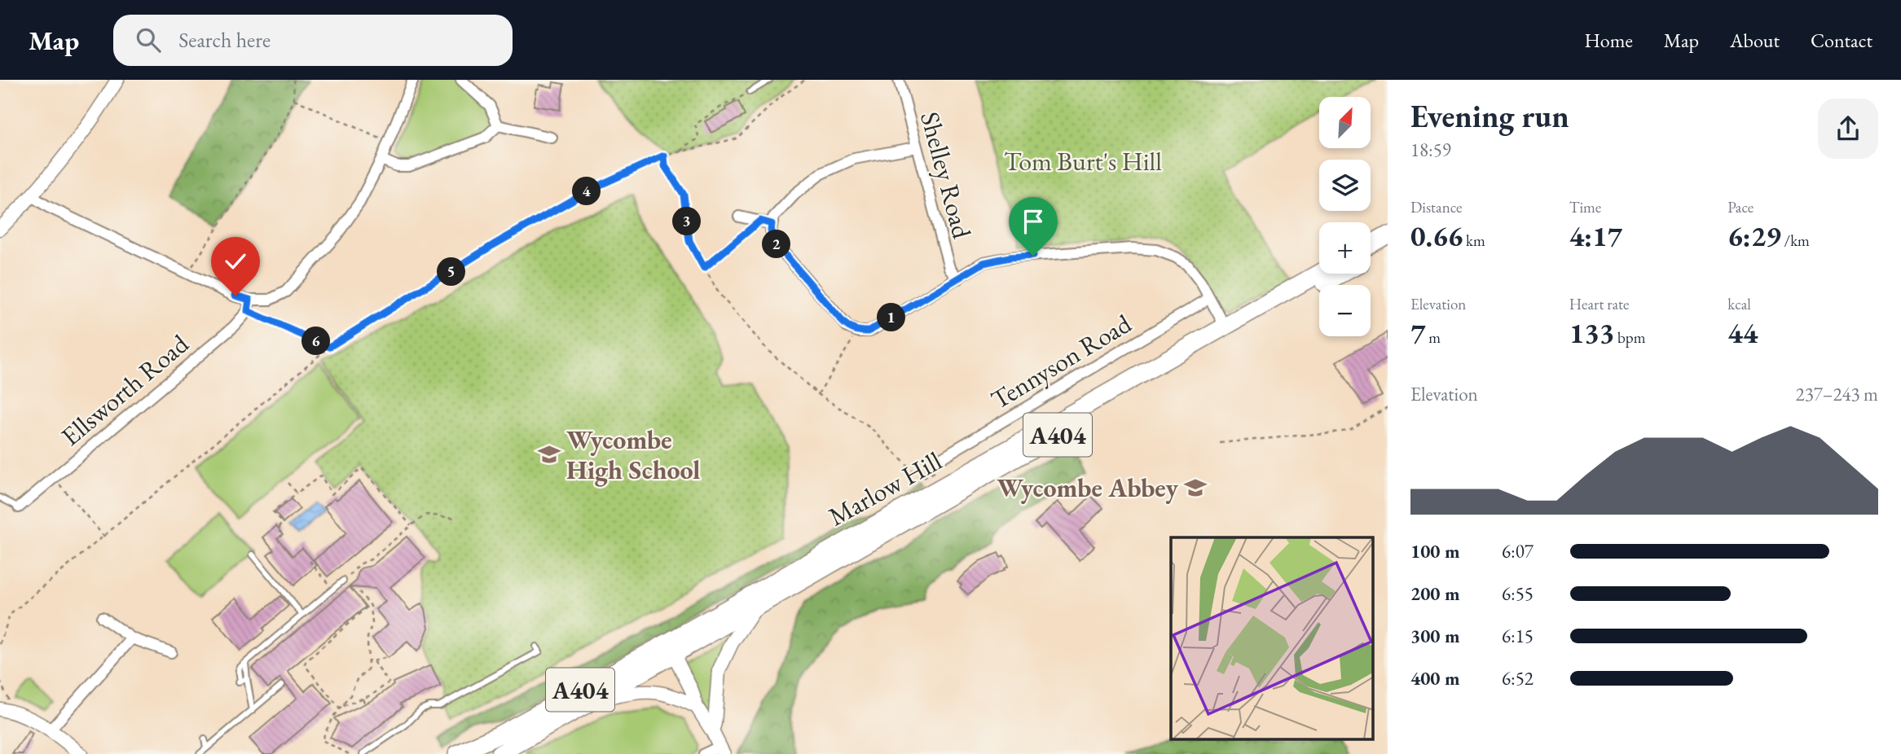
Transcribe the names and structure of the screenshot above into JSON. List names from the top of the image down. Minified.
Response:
{"streets":{"main road":["A404","Marlow Hill"],"street":["Shelley Road","Tennyson Road","Ellsworth Road"]},"parks":["Tom Burt's Hill"],"places":{"school or university":["Wycombe High School","Wycombe Abbey"]},"north":"top right","page":{"header":"Map","search":"Search here","nav":["Home","Map","About","Contact"],"heading":["Evening run","18:59"],"map_buttons":["+","−"],"pins":["4","3","2","5","1","6"],"stats":[["Distance","0.66 km"],["Time","4:17"],["Pace","6:29 /km"],["Elevation","7 m"],["Heart rate","133 bpm"],["kcal","44"]],"chart":["Elevation","237–243 m"],"list":[{"name":"100 m","note":"6:07"},{"name":"200 m","note":"6:55"},{"name":"300 m","note":"6:15"},{"name":"400 m","note":"6:52"}]}}
